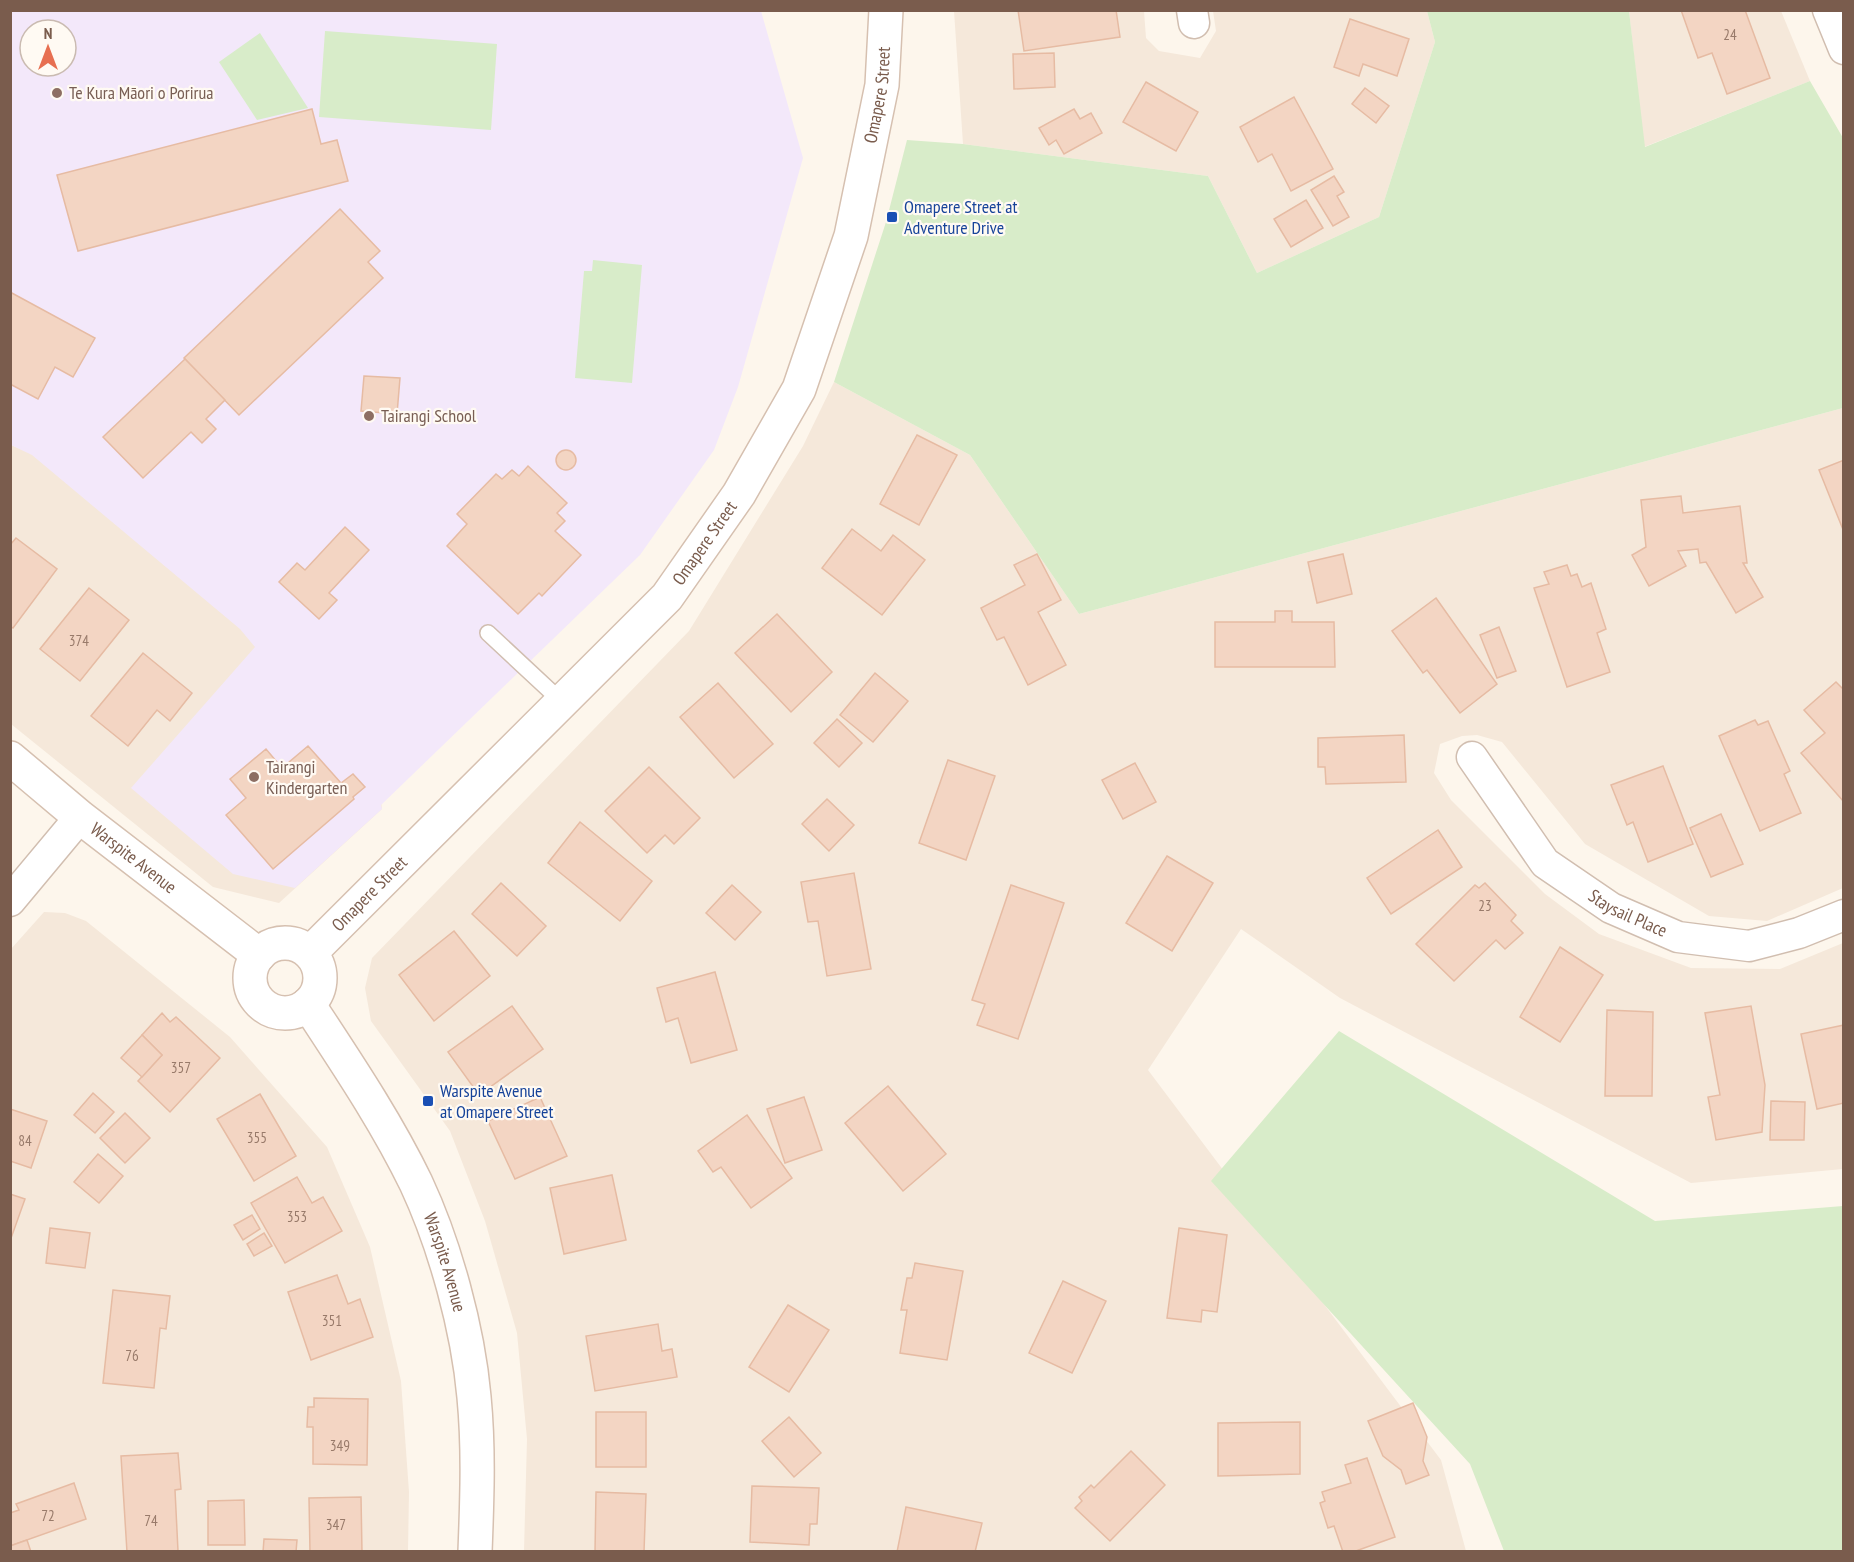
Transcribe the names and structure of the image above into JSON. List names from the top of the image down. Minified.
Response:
{"streets":{"main road":["Omapere Street","Warspite Avenue"],"street":["Staysail Place"]},"crossings":[["Omapere Street","Warspite Avenue"]],"places":{"other":["Te Kura Māori o Porirua","Tairangi School","Tairangi Kindergarten"],"transit":["Omapere Street at Adventure Drive","Warspite Avenue at Omapere Street"]},"house_numbers":["24","374","23","357","355","84","353","351","76","349","72","74","347"],"north":"top"}
